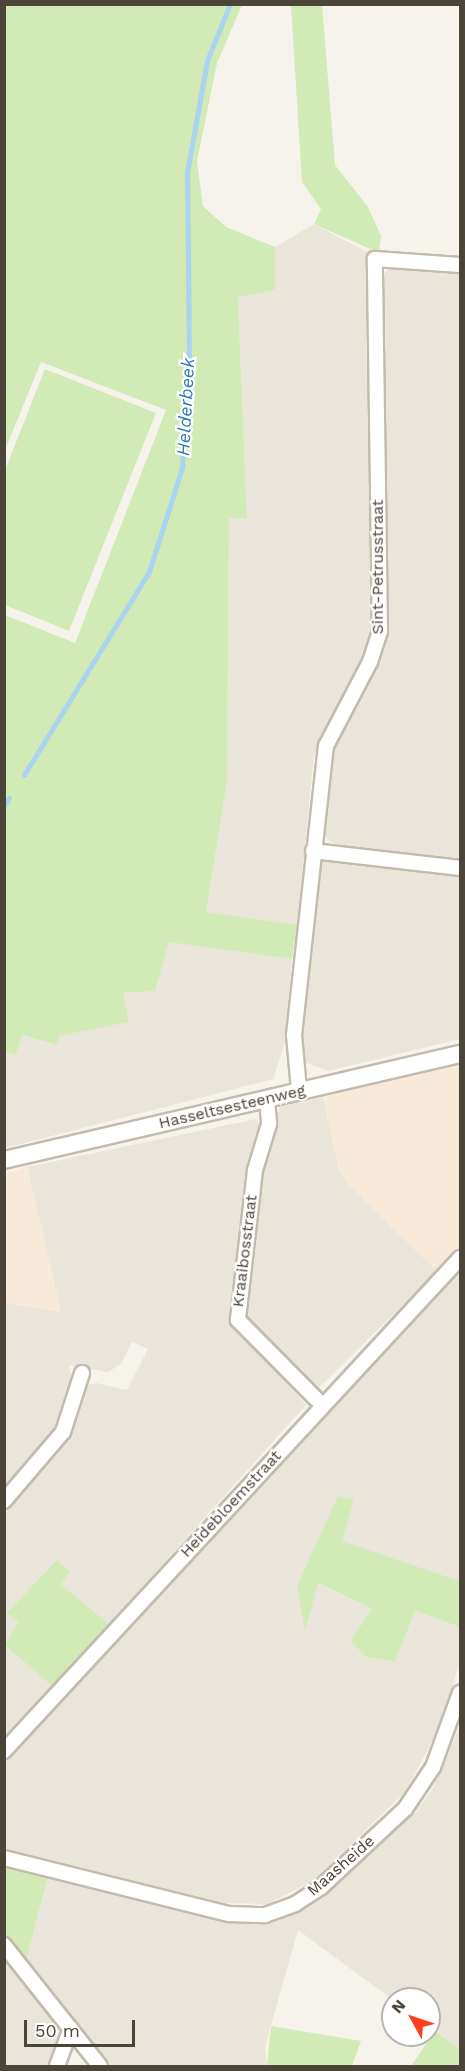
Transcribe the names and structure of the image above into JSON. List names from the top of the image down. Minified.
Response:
{"streets":{"street":["Sint-Petrusstraat","Hasseltsesteenweg","Kraaibosstraat","Heidebloemstraat","Maasheide"]},"crossings":[["Sint-Petrusstraat","Hasseltsesteenweg"],["Hasseltsesteenweg","Kraaibosstraat"],["Kraaibosstraat","Heidebloemstraat"]],"water":["Helderbeek"],"scale_bar":"50 m","north":"top left"}
